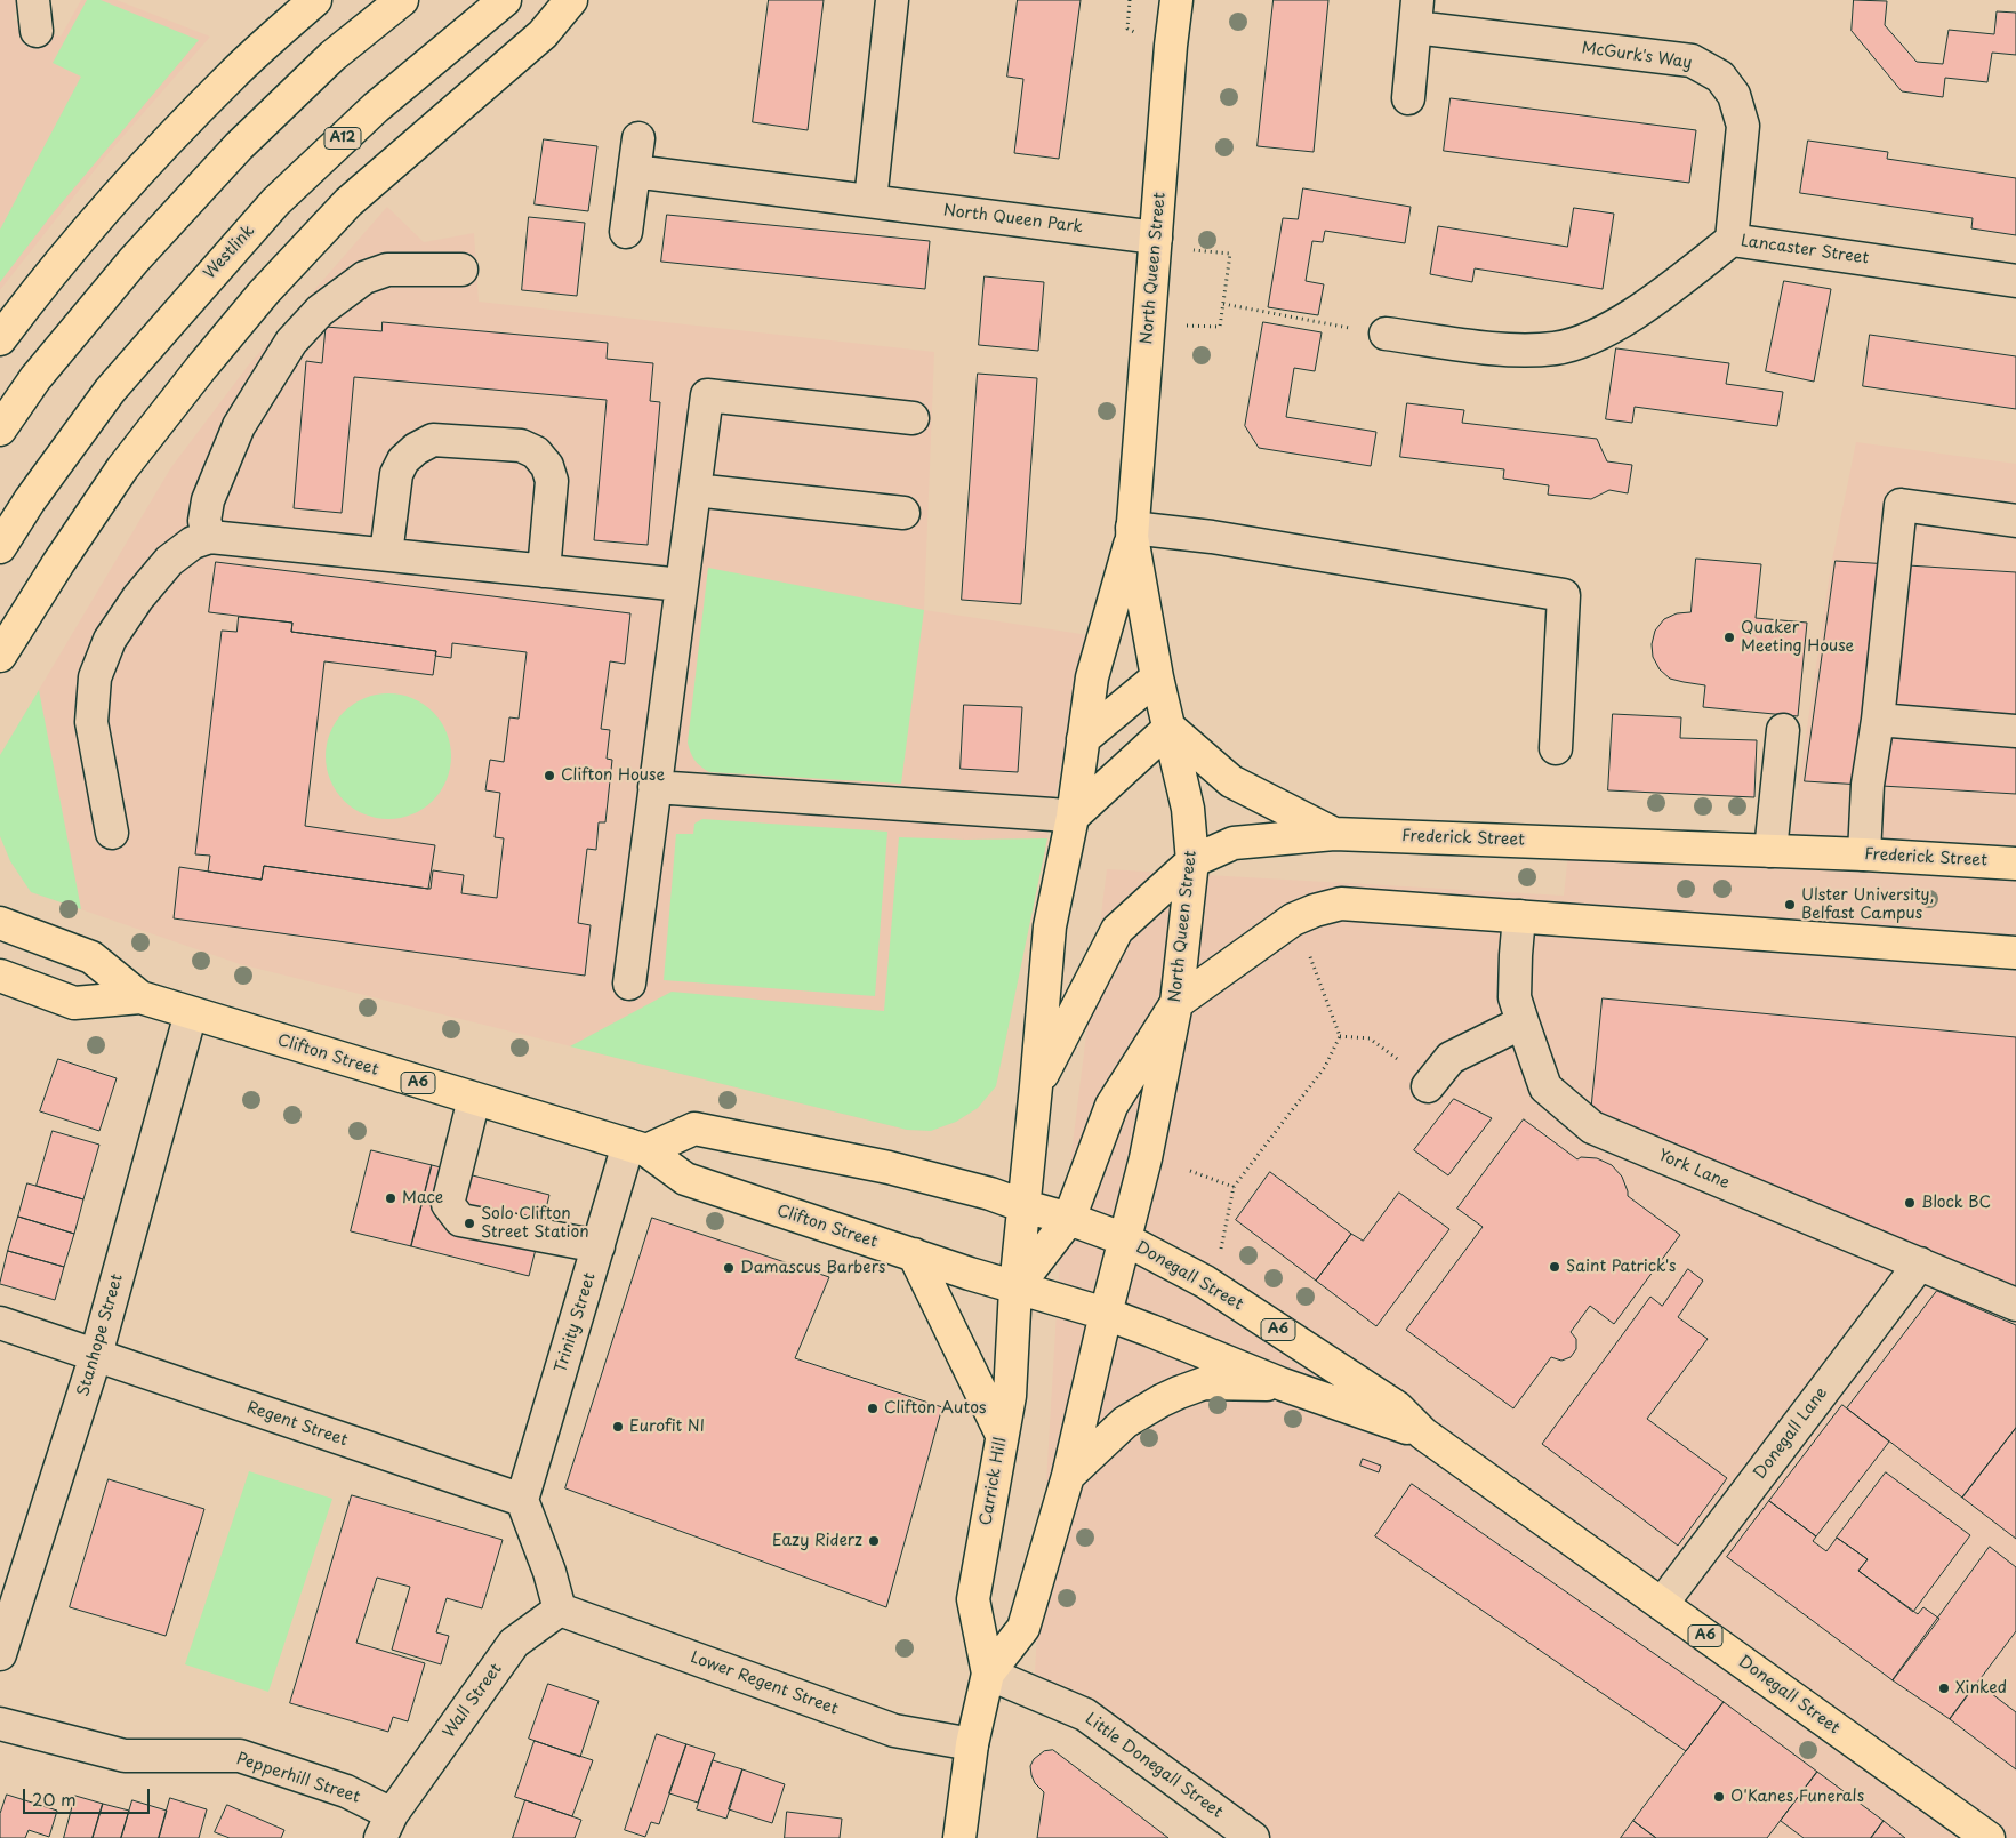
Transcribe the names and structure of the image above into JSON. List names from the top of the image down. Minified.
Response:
{"streets":{"main road":["A12","Westlink","North Queen Street","Frederick Street","Clifton Street","A6","Donegall Street","Carrick Hill"],"street":["McGurk's Way","North Queen Park","Lancaster Street","York Lane","Trinity Street","Stanhope Street","Regent Street","Donegall Lane","Lower Regent Street","Wall Street","Little Donegall Street","Pepperhill Street"]},"crossings":[["McGurk's Way","Lancaster Street"],["North Queen Park","North Queen Street"],["North Queen Street","Frederick Street"],["North Queen Street","Clifton Street"],["North Queen Street","A6"],["North Queen Street","Donegall Street"],["North Queen Street","Carrick Hill"],["Clifton Street","A6"],["Clifton Street","Donegall Street"],["Clifton Street","Trinity Street"],["Clifton Street","Stanhope Street"],["Clifton Street","Carrick Hill"],["A6","Donegall Street"],["A6","Trinity Street"],["York Lane","Donegall Lane"],["Donegall Street","Donegall Lane"],["Donegall Street","Carrick Hill"],["Trinity Street","Regent Street"],["Stanhope Street","Regent Street"],["Carrick Hill","Lower Regent Street"],["Carrick Hill","Little Donegall Street"],["Lower Regent Street","Wall Street"],["Wall Street","Pepperhill Street"]],"places":["Quaker Meeting House","Clifton House","Ulster University, Belfast Campus","Mace","Block BC","Solo Clifton Street Station","Saint Patrick's","Damascus Barbers","Clifton Autos","Eurofit NI","Eazy Riderz","Xinked","O'Kanes Funerals"],"scale_bar":"20 m"}
